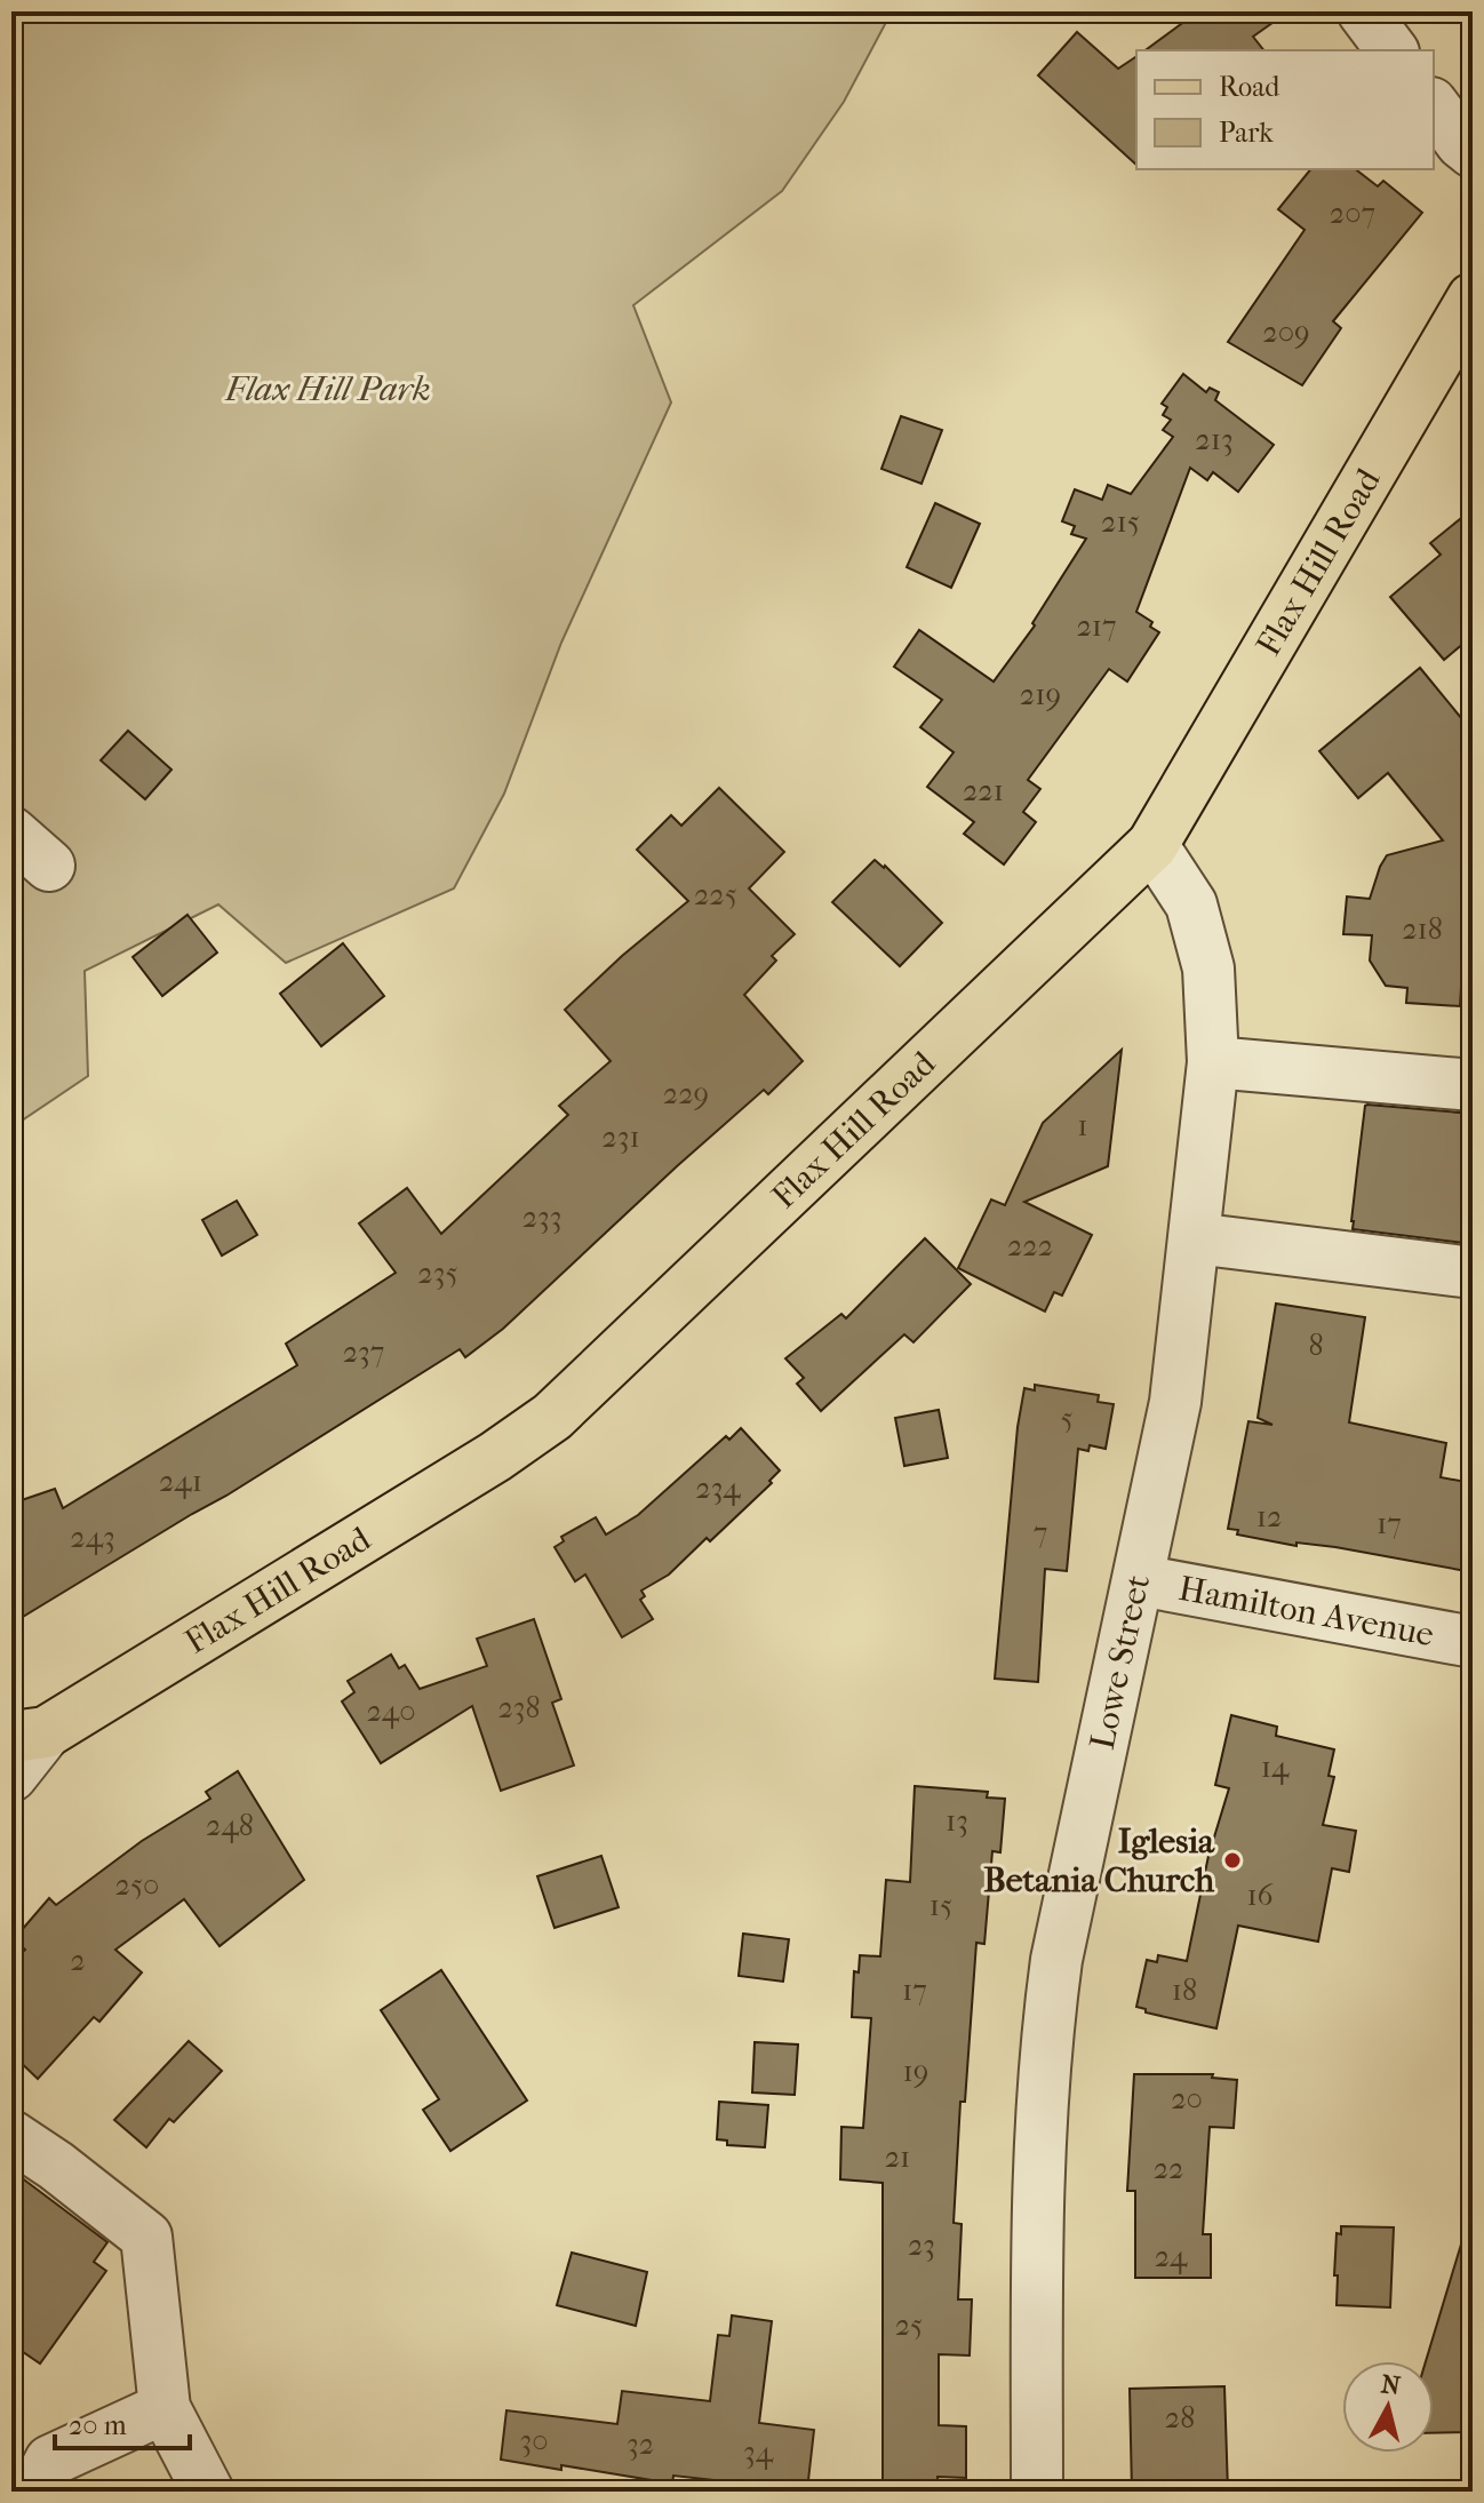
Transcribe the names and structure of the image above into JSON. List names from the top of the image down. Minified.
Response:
{"streets":{"main road":["Flax Hill Road"],"street":["Hamilton Avenue","Lowe Street"]},"crossings":[["Flax Hill Road","Lowe Street"],["Hamilton Avenue","Lowe Street"]],"parks":["Flax Hill Park"],"places":["Iglesia Betania Church"],"house_numbers":["207","209","213","215","217","219","221","225","218","229","1","231","233","222","235","8","237","5","241","234","12","17","7","243","238","240","14","13","248","250","16","15","2","17","18","19","20","21","22","23","24","25","28","30","32","34"],"legend":["Road","Park"],"scale_bar":"20 m","north":"top"}
